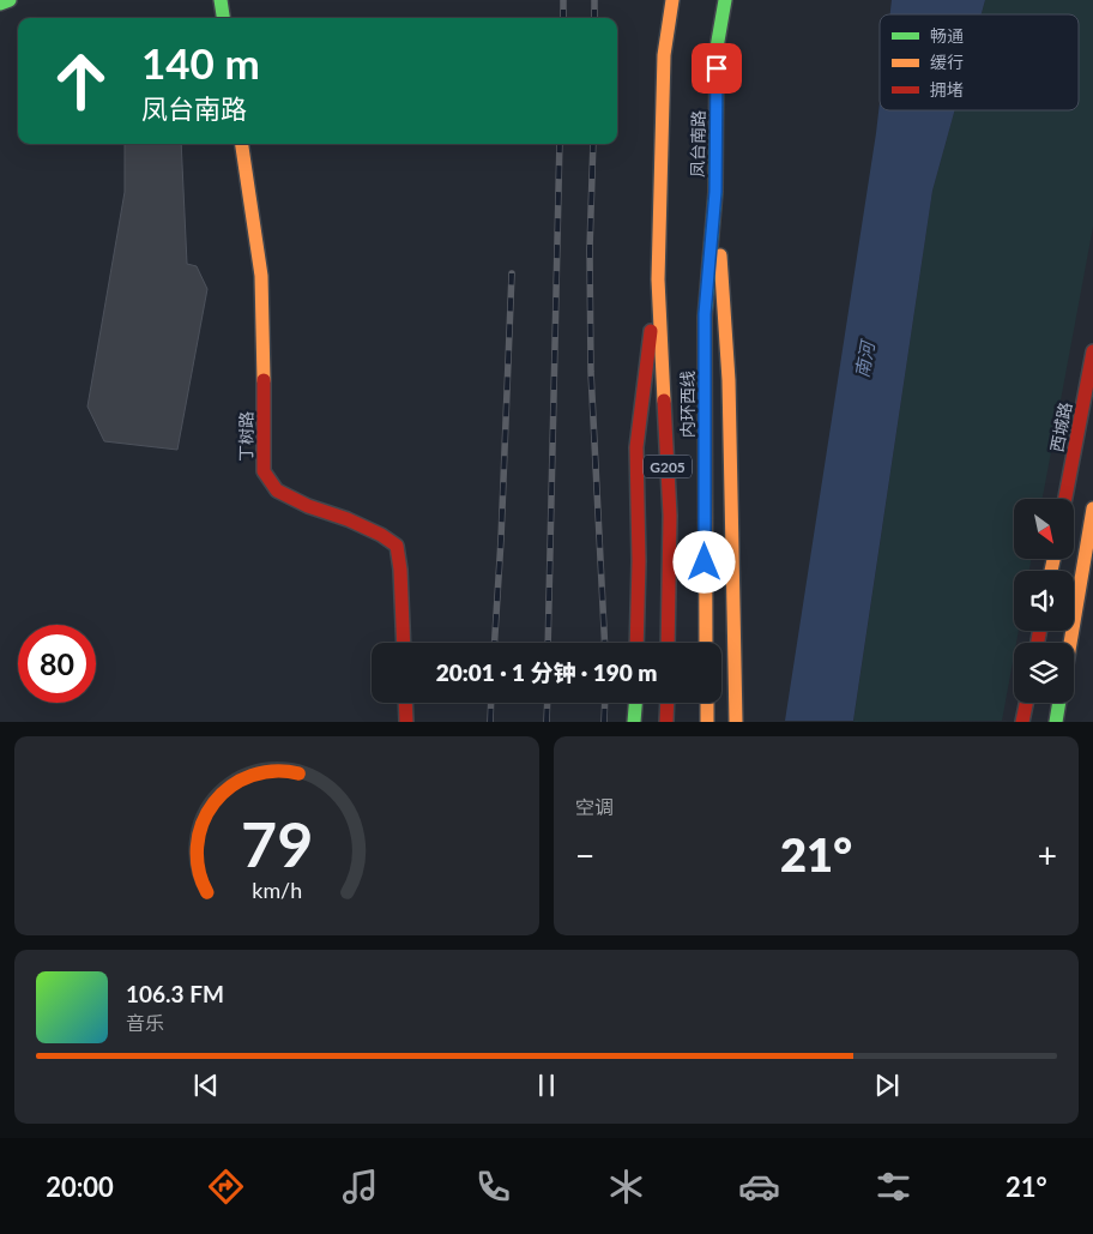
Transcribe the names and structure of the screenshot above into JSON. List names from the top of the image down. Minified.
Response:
{"streets":{"main road":["凤台南路","内环西线","西城路","丁树路","G205"]},"crossings":[["凤台南路","内环西线"],["内环西线","G205"]],"water":["南河"],"legend":["畅通","缓行","拥堵"],"north":"bottom right","page":{"turn":["140 m","凤台南路"],"limit":"80","trip":"20:01 · 1 分钟 · 190 m","tile":"空调","heat":["−","21°","+"],"song":["106.3 FM","音乐"],"tabs":["20:00","21°"],"gauge":["79","km/h"]}}
